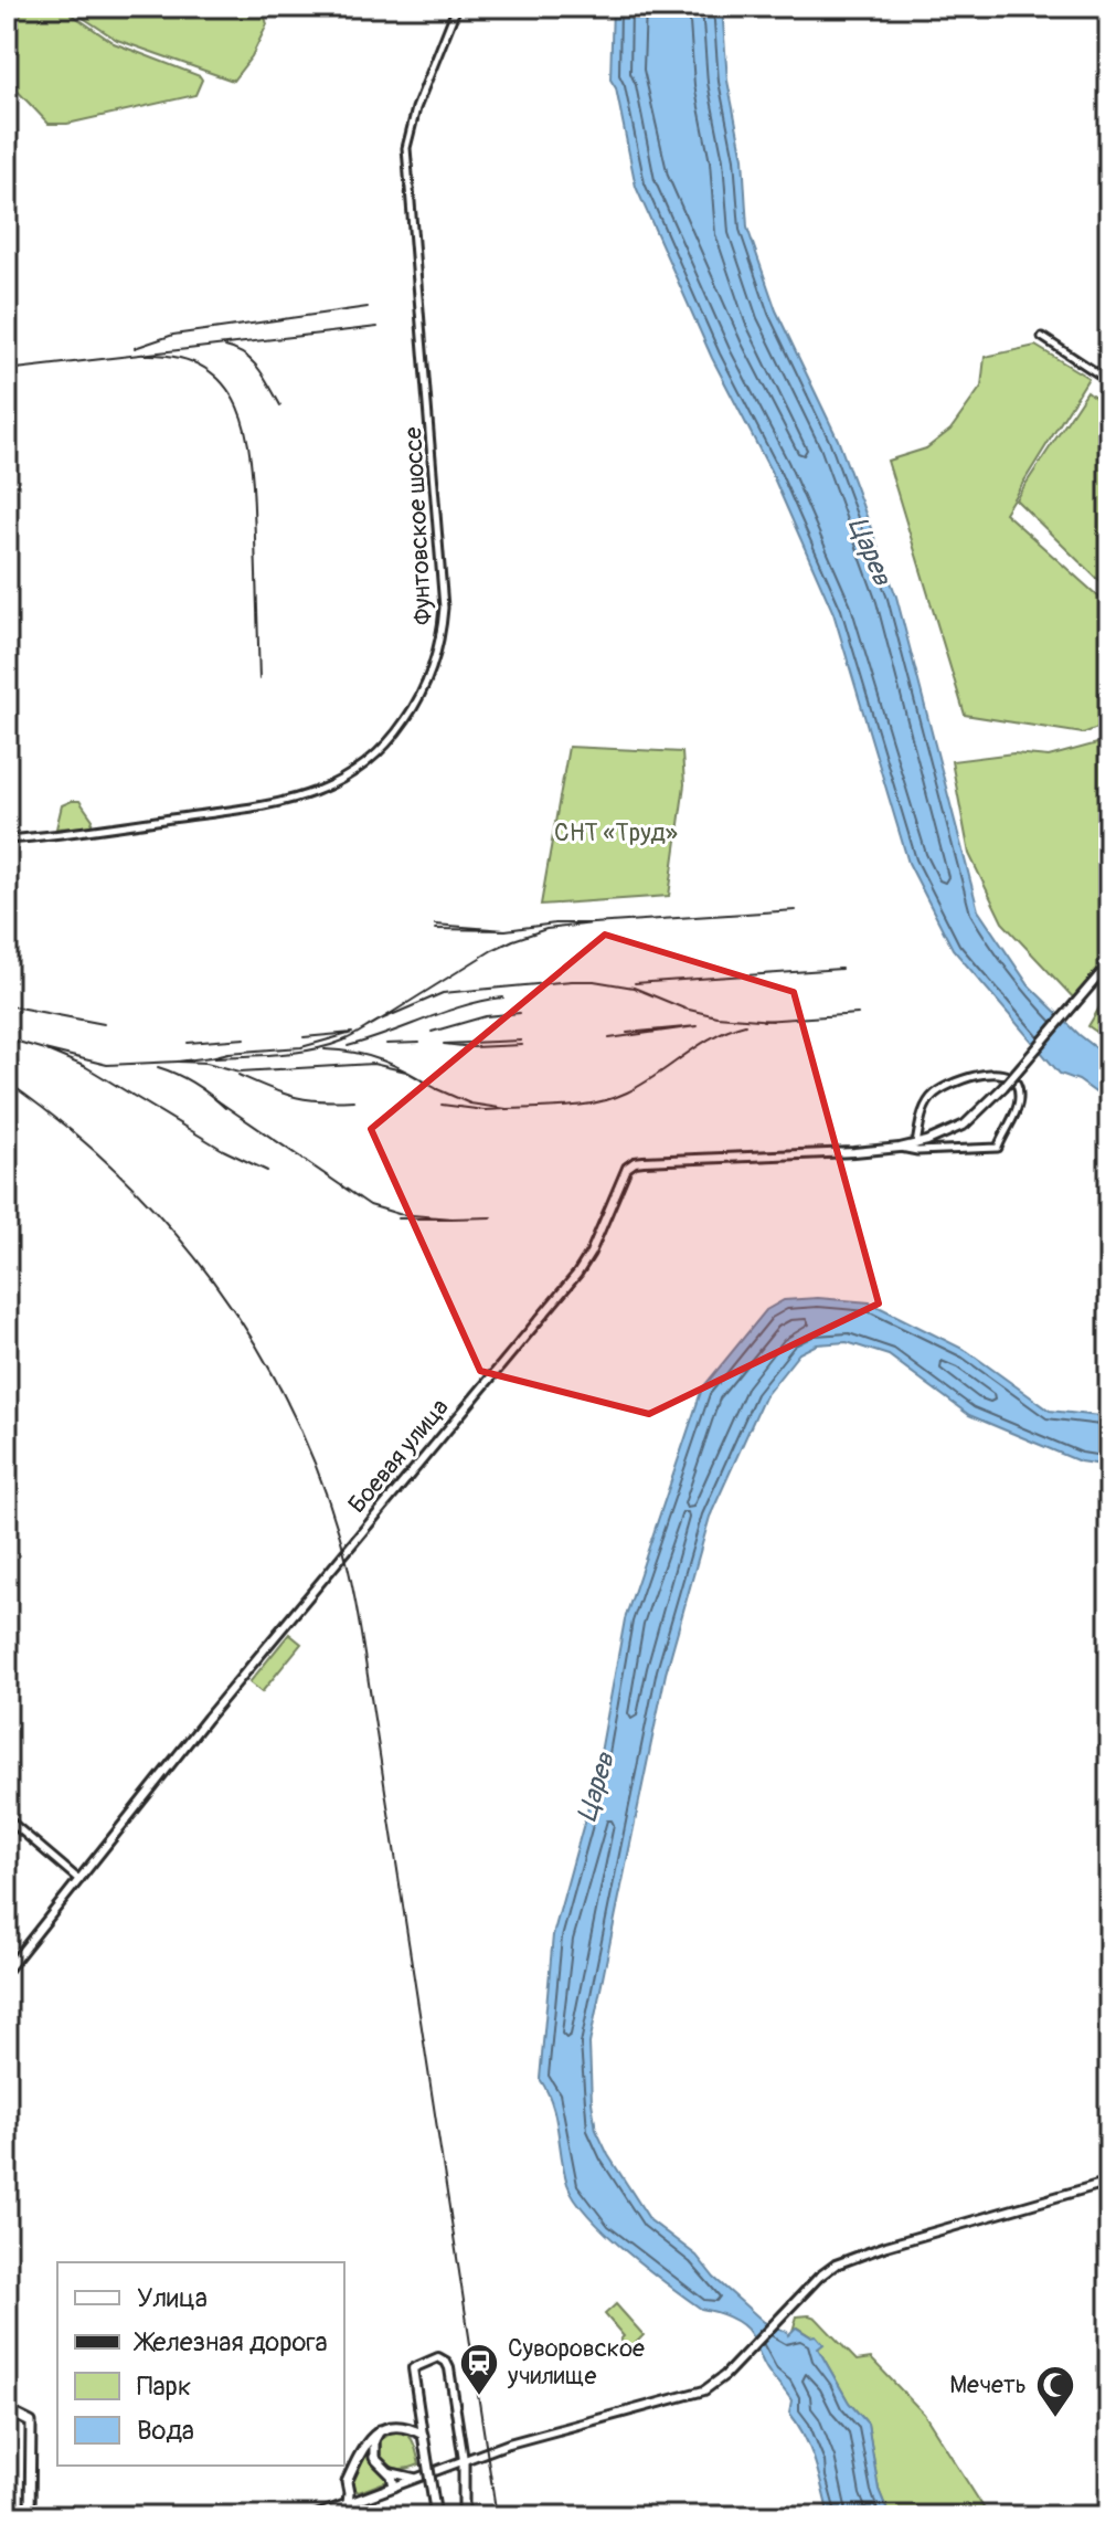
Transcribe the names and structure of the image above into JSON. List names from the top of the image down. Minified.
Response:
{"streets":{"main road":["Боевая улица"],"street":["Фунтовское шоссе"]},"water":["Царев"],"parks":["СНТ «Труд»"],"places":{"station":["Суворовское училище"],"mosque":["Мечеть"]},"legend":["Улица","Железная дорога","Парк","Вода"]}
